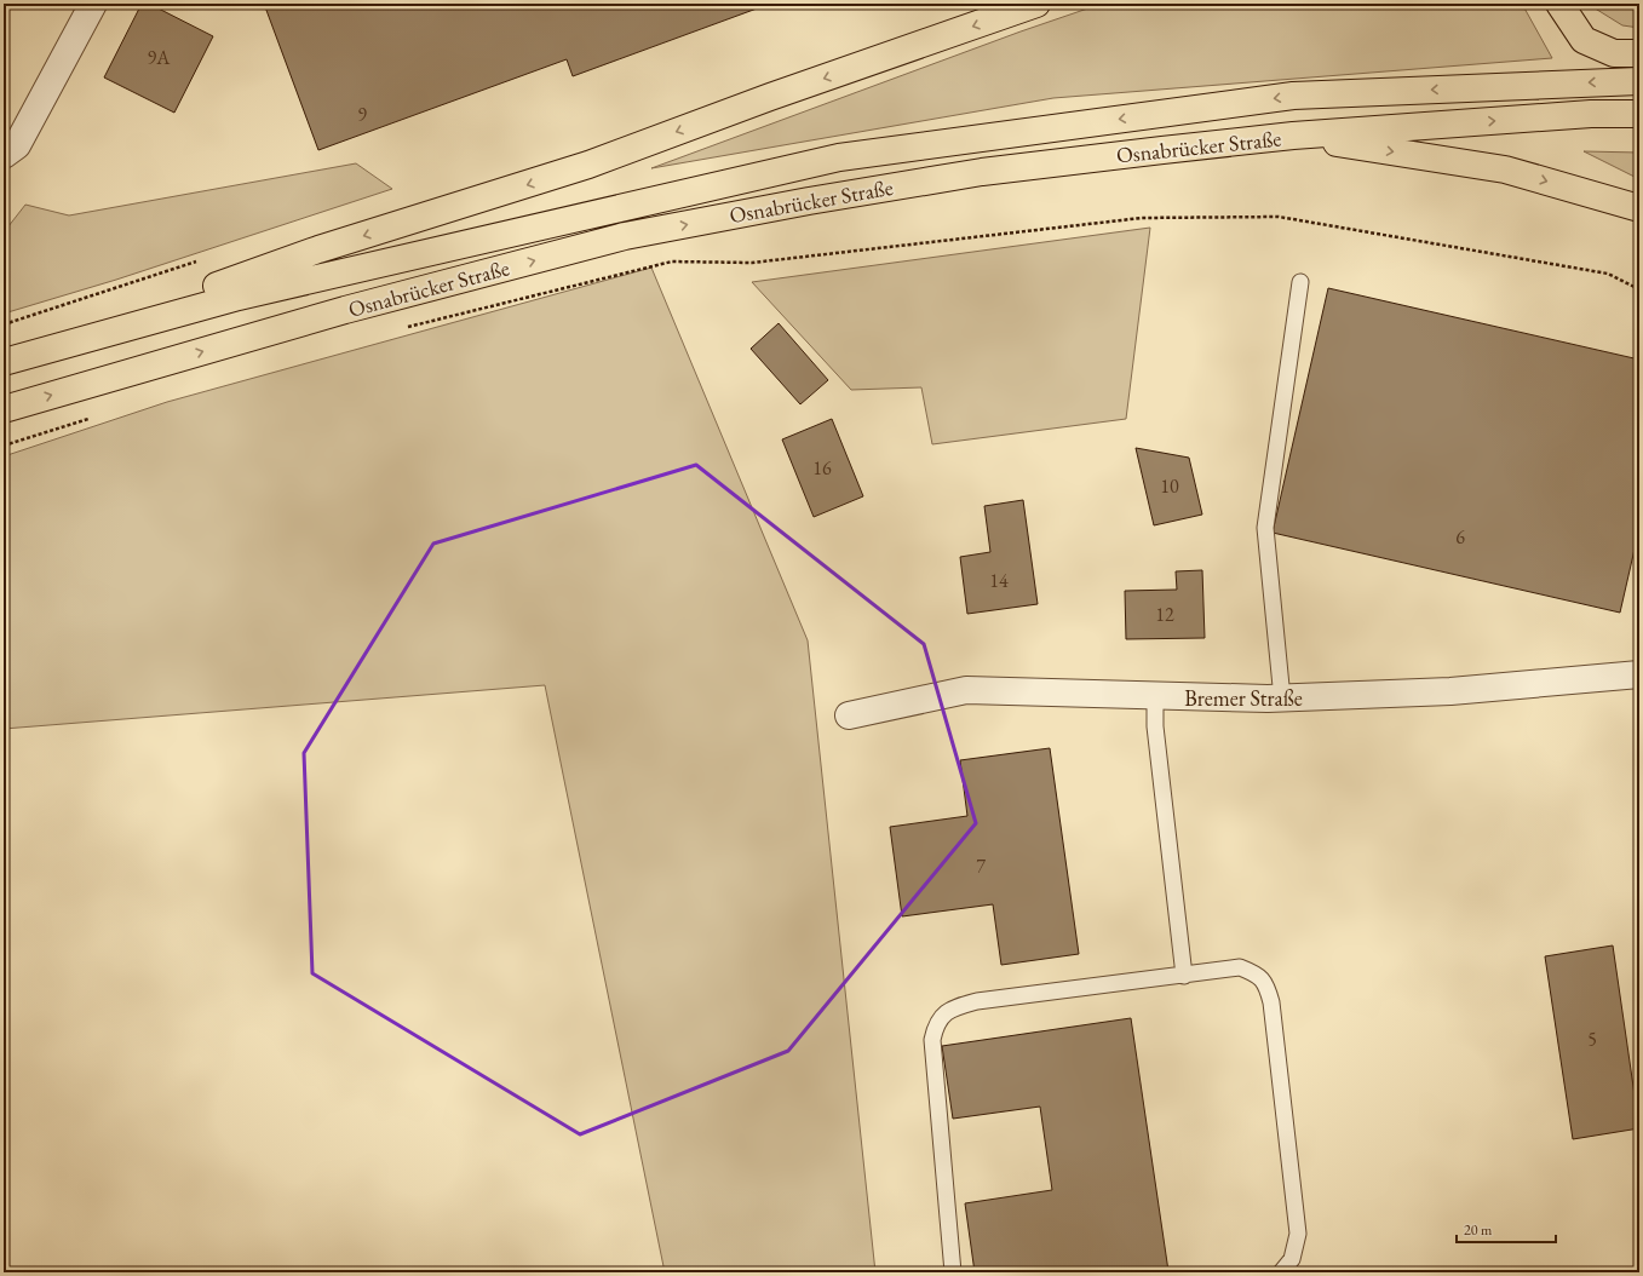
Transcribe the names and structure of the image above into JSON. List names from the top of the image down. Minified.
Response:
{"streets":{"highway":["Osnabrücker Straße"],"street":["Bremer Straße"]},"house_numbers":["9A","9","16","10","6","14","12","7","5"],"scale_bar":"20 m"}
